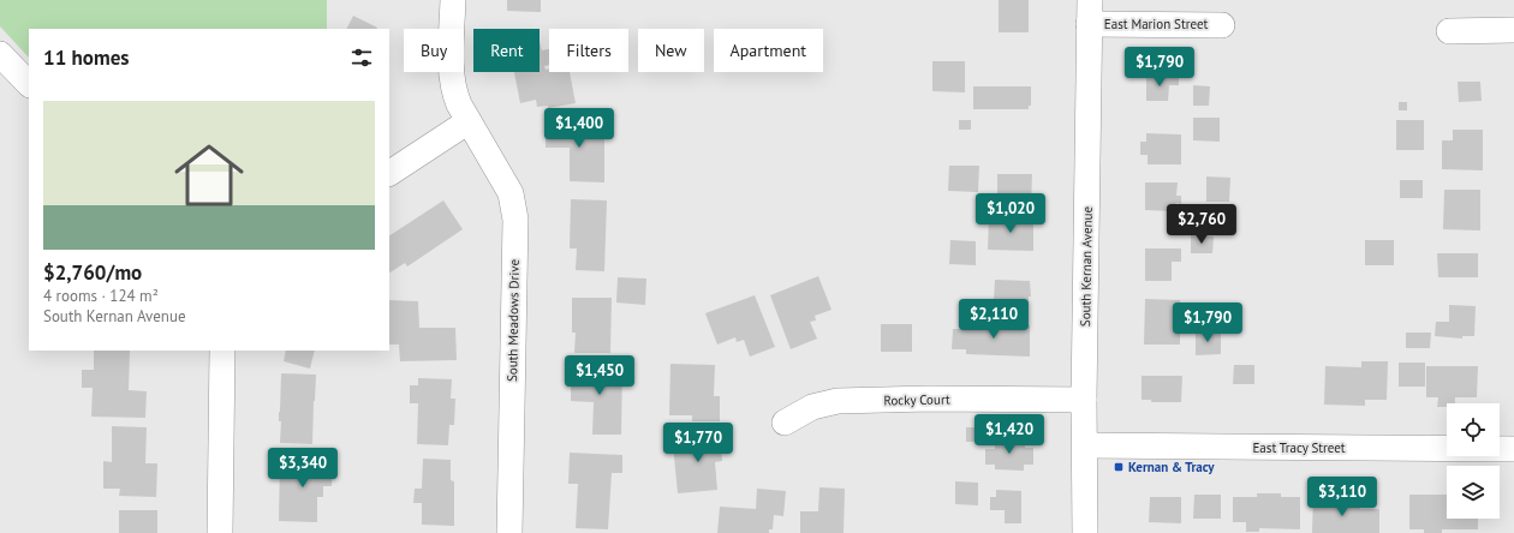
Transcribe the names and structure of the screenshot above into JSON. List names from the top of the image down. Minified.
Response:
{"streets":{"street":["East Marion Street","South Kernan Avenue","South Meadows Drive","Rocky Court","East Tracy Street"]},"crossings":[["East Marion Street","South Kernan Avenue"],["South Kernan Avenue","Rocky Court"],["South Kernan Avenue","East Tracy Street"]],"places":{"transit":["Kernan & Tracy"]},"page":{"chip":["Buy","Rent","Filters","New","Apartment"],"heading":"11 homes","price":["$1,790","$1,400","$1,020","$2,760","$2,110","$1,790","$1,450","$1,420","$1,770","$3,340","$3,110"],"list":[{"name":"$2,760/mo","note":"4 rooms · 124 m² · South Kernan Avenue"}]}}
